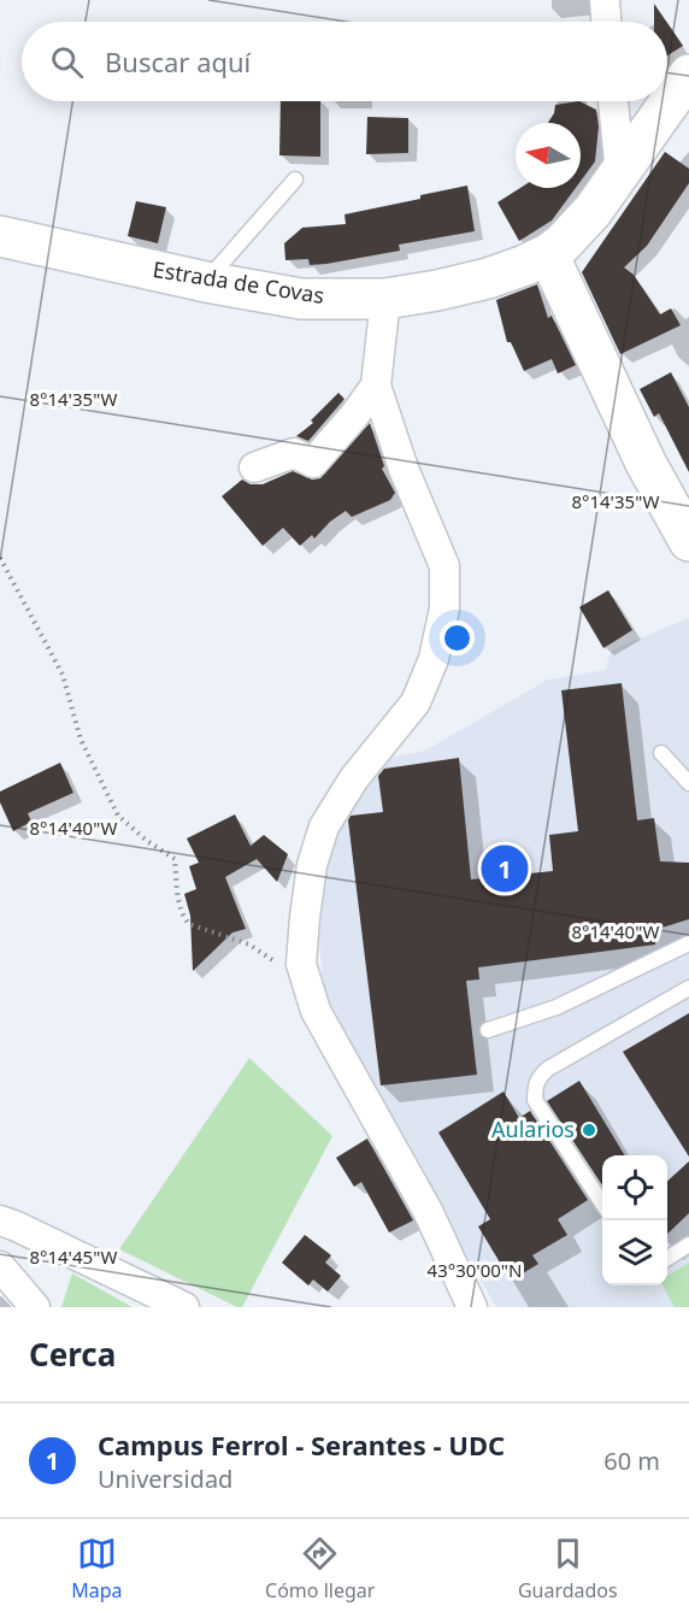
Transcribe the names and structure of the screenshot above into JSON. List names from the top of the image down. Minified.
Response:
{"streets":{"main road":["Estrada de Covas"]},"places":["Aularios"],"north":"left","page":{"search":"Buscar aquí","pins":"1","heading":"Cerca","list":[{"mark":"1","name":"Campus Ferrol - Serantes - UDC","note":"Universidad","value":"60 m"}],"nav":["Mapa","Cómo llegar","Guardados"]},"coordinates":["8°14'35\"W","8°14'40\"W","8°14'45\"W","43°30'00\"N"]}
